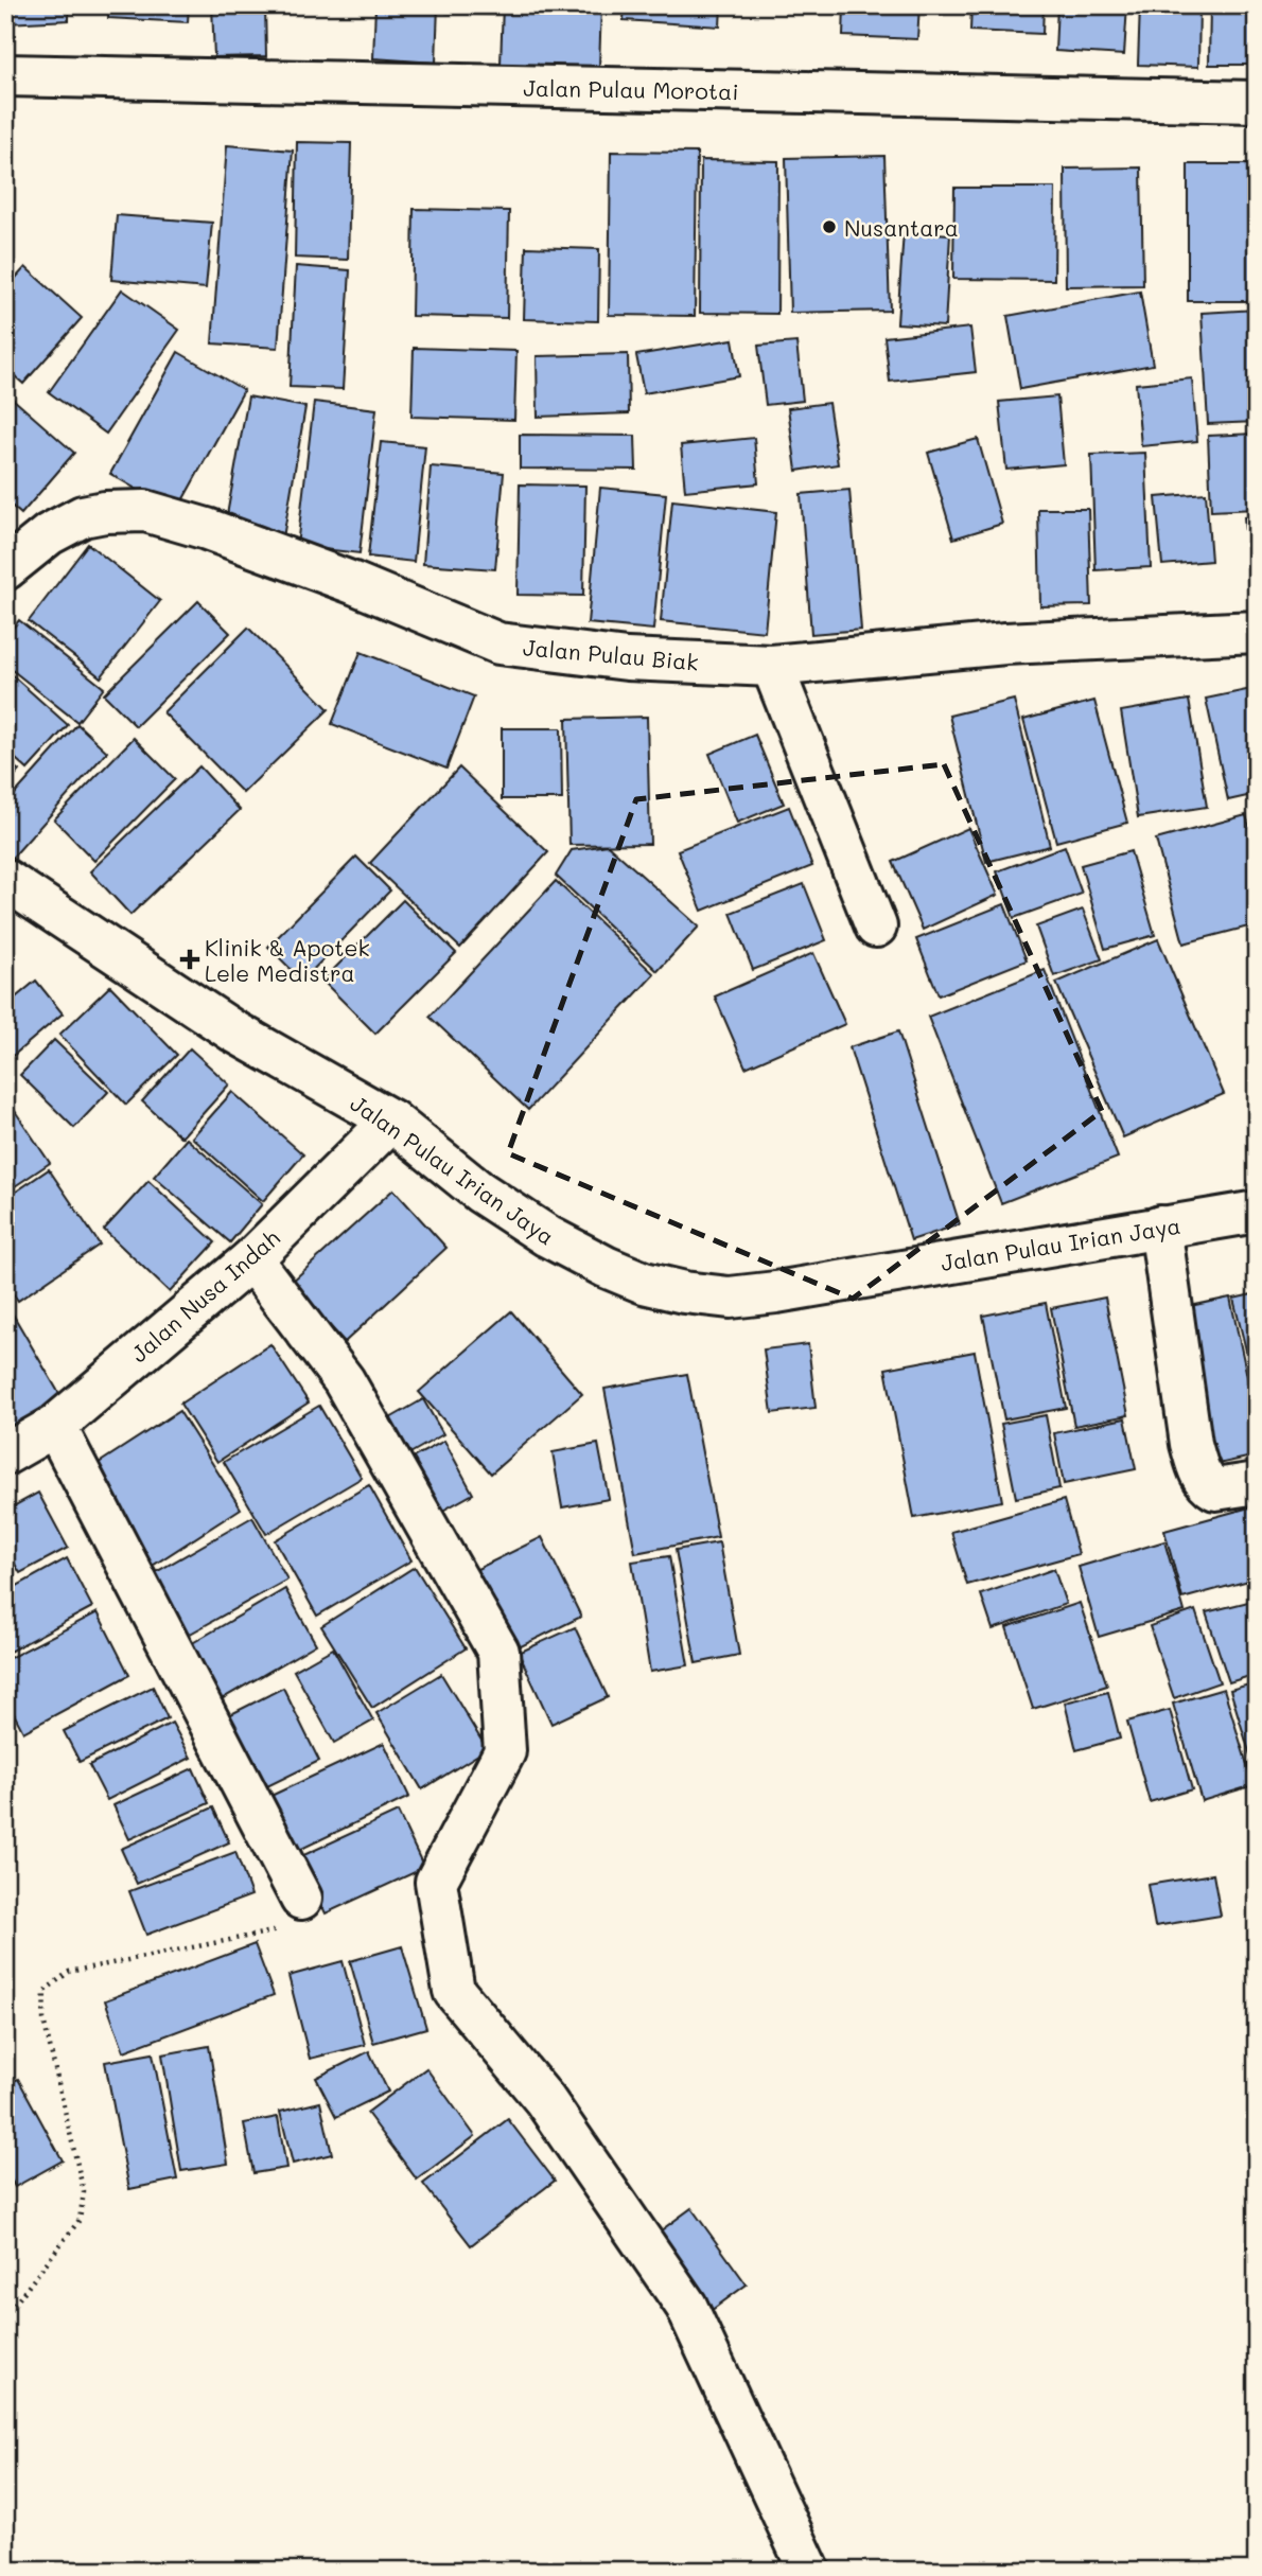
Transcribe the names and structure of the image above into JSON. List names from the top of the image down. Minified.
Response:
{"streets":{"street":["Jalan Pulau Morotai","Jalan Pulau Biak","Jalan Pulau Irian Jaya","Jalan Nusa Indah"]},"crossings":[["Jalan Pulau Irian Jaya","Jalan Nusa Indah"]],"places":{"other":["Nusantara"],"health":["Klinik & Apotek Lele Medistra"]}}
